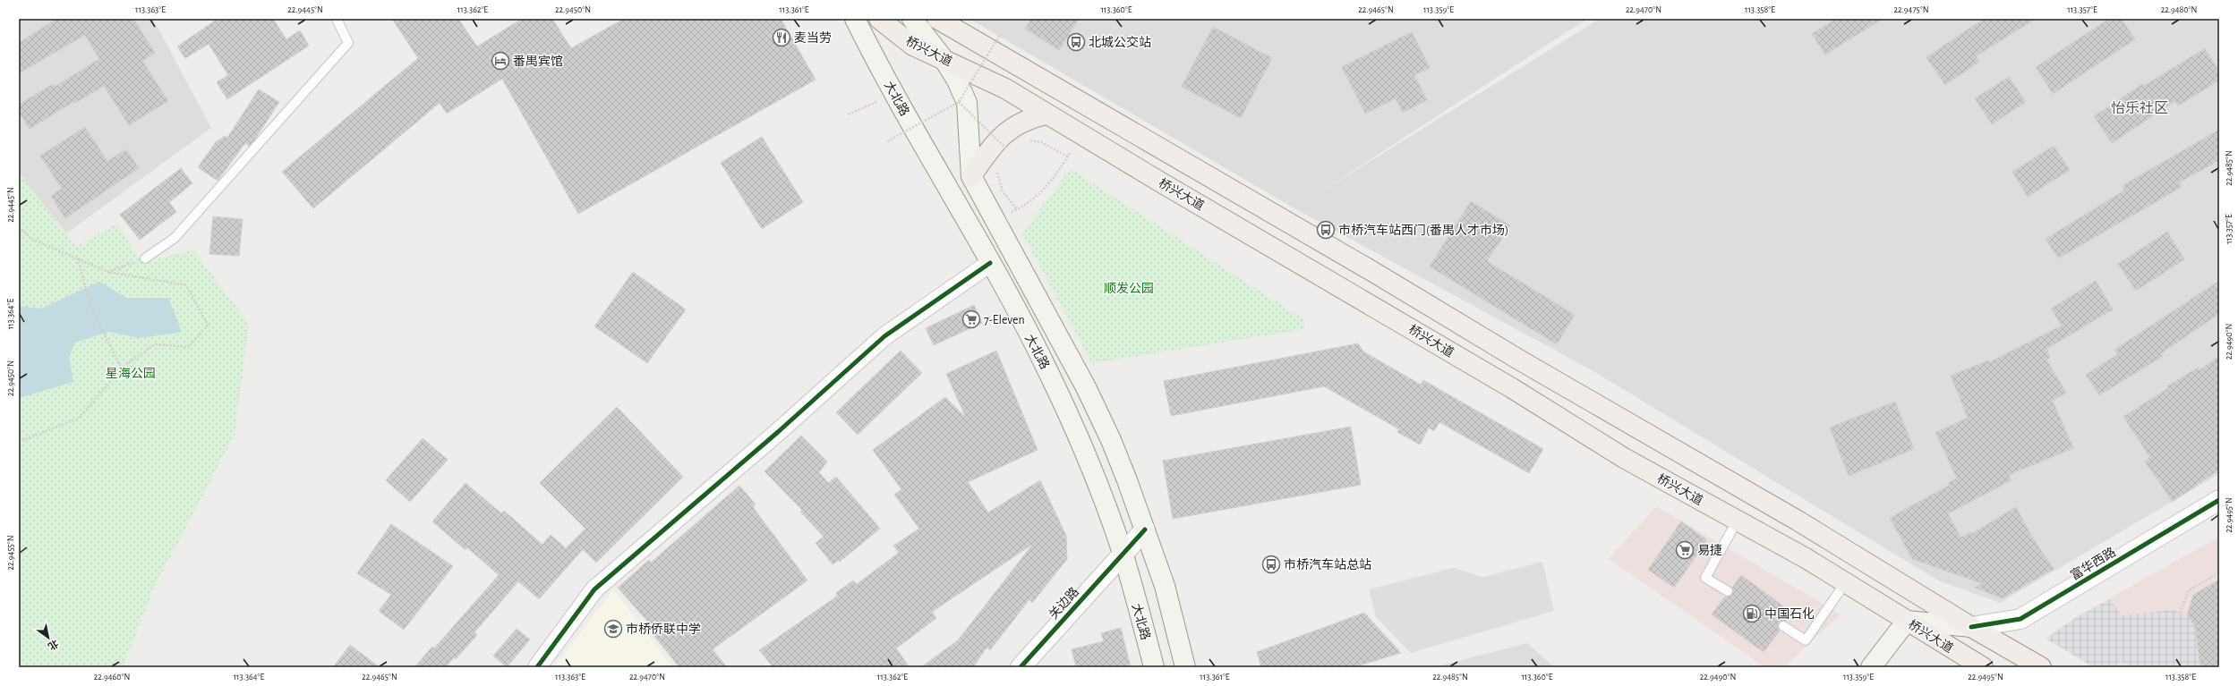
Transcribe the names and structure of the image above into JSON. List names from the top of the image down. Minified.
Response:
{"streets":{"main road":["桥兴大道","大北路"],"street":["富华西路","关边路"]},"crossings":[["桥兴大道","大北路"],["大北路","关边路"]],"districts":["怡乐社区"],"parks":["顺发公园","星海公园"],"places":{"restaurant":["麦当劳"],"bus stop":["北城公交站","市桥汽车站西门(番禺人才市场)","市桥汽车站总站"],"hotel":["番禺宾馆"],"supermarket":["7-Eleven","易捷"],"fuel station":["中国石化"],"school or university":["市桥侨联中学"]},"north":"bottom right","coordinates":["113.363°E","22.9445°N","113.362°E","22.9450°N","113.361°E","113.360°E","22.9465°N","113.359°E","22.9470°N","113.358°E","22.9475°N","113.357°E","22.9480°N","22.9485°N","113.364°E","22.9490°N","22.9495°N","22.9455°N","22.9460°N"]}
